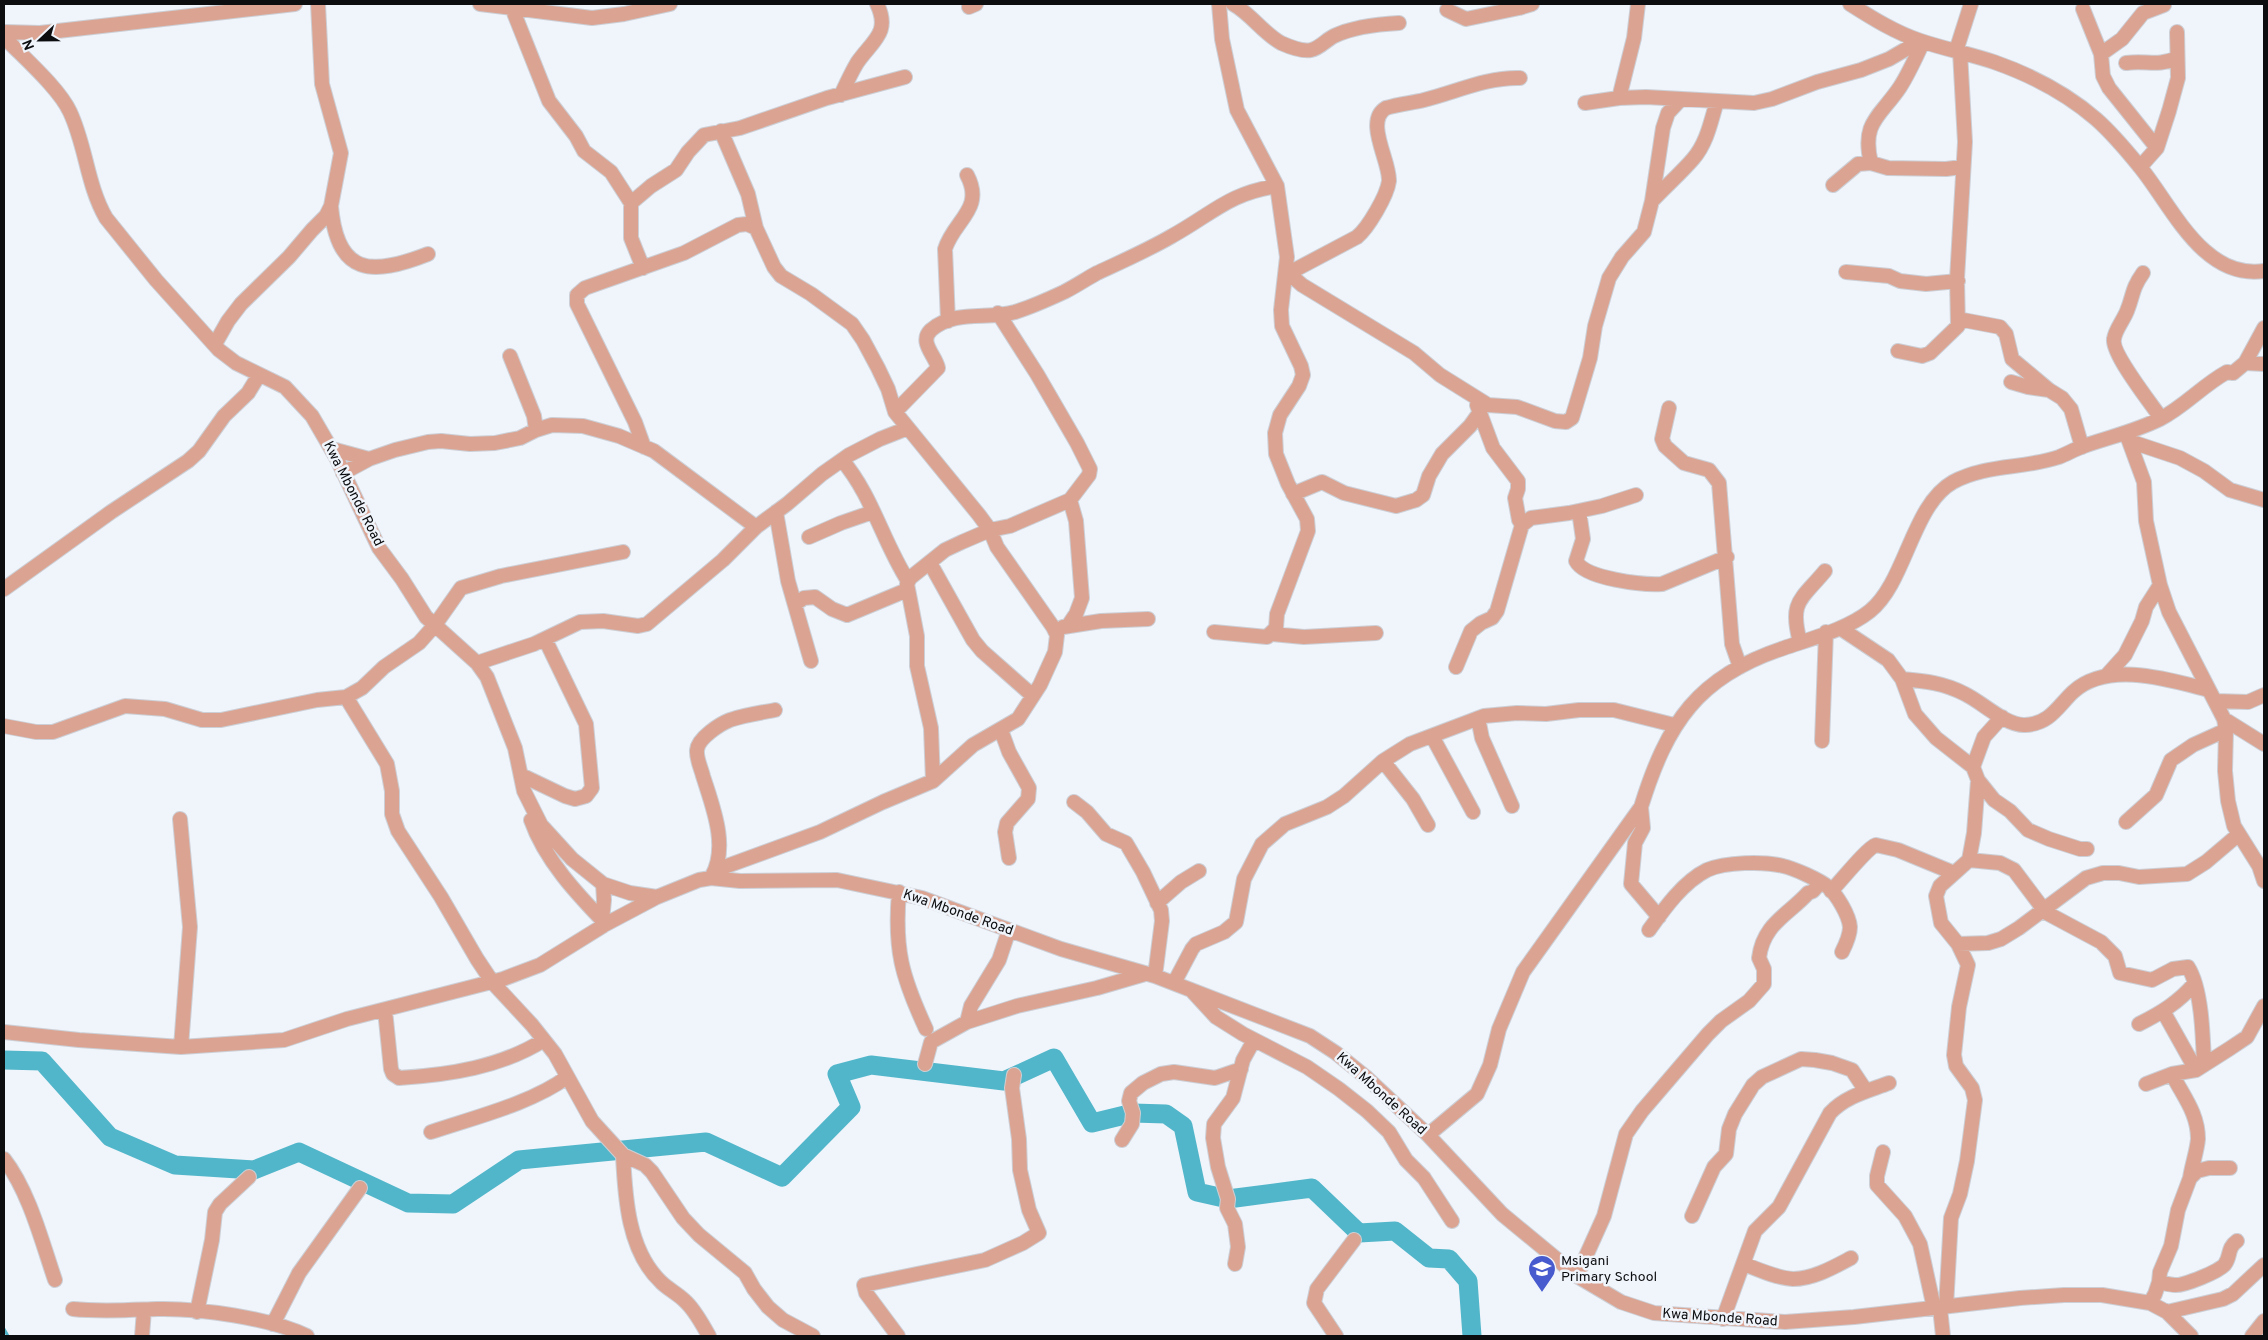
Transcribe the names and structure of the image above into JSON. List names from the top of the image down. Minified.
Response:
{"streets":{"street":["Kwa Mbonde Road"]},"places":{"school or university":["Msigani Primary School"]},"north":"left"}
